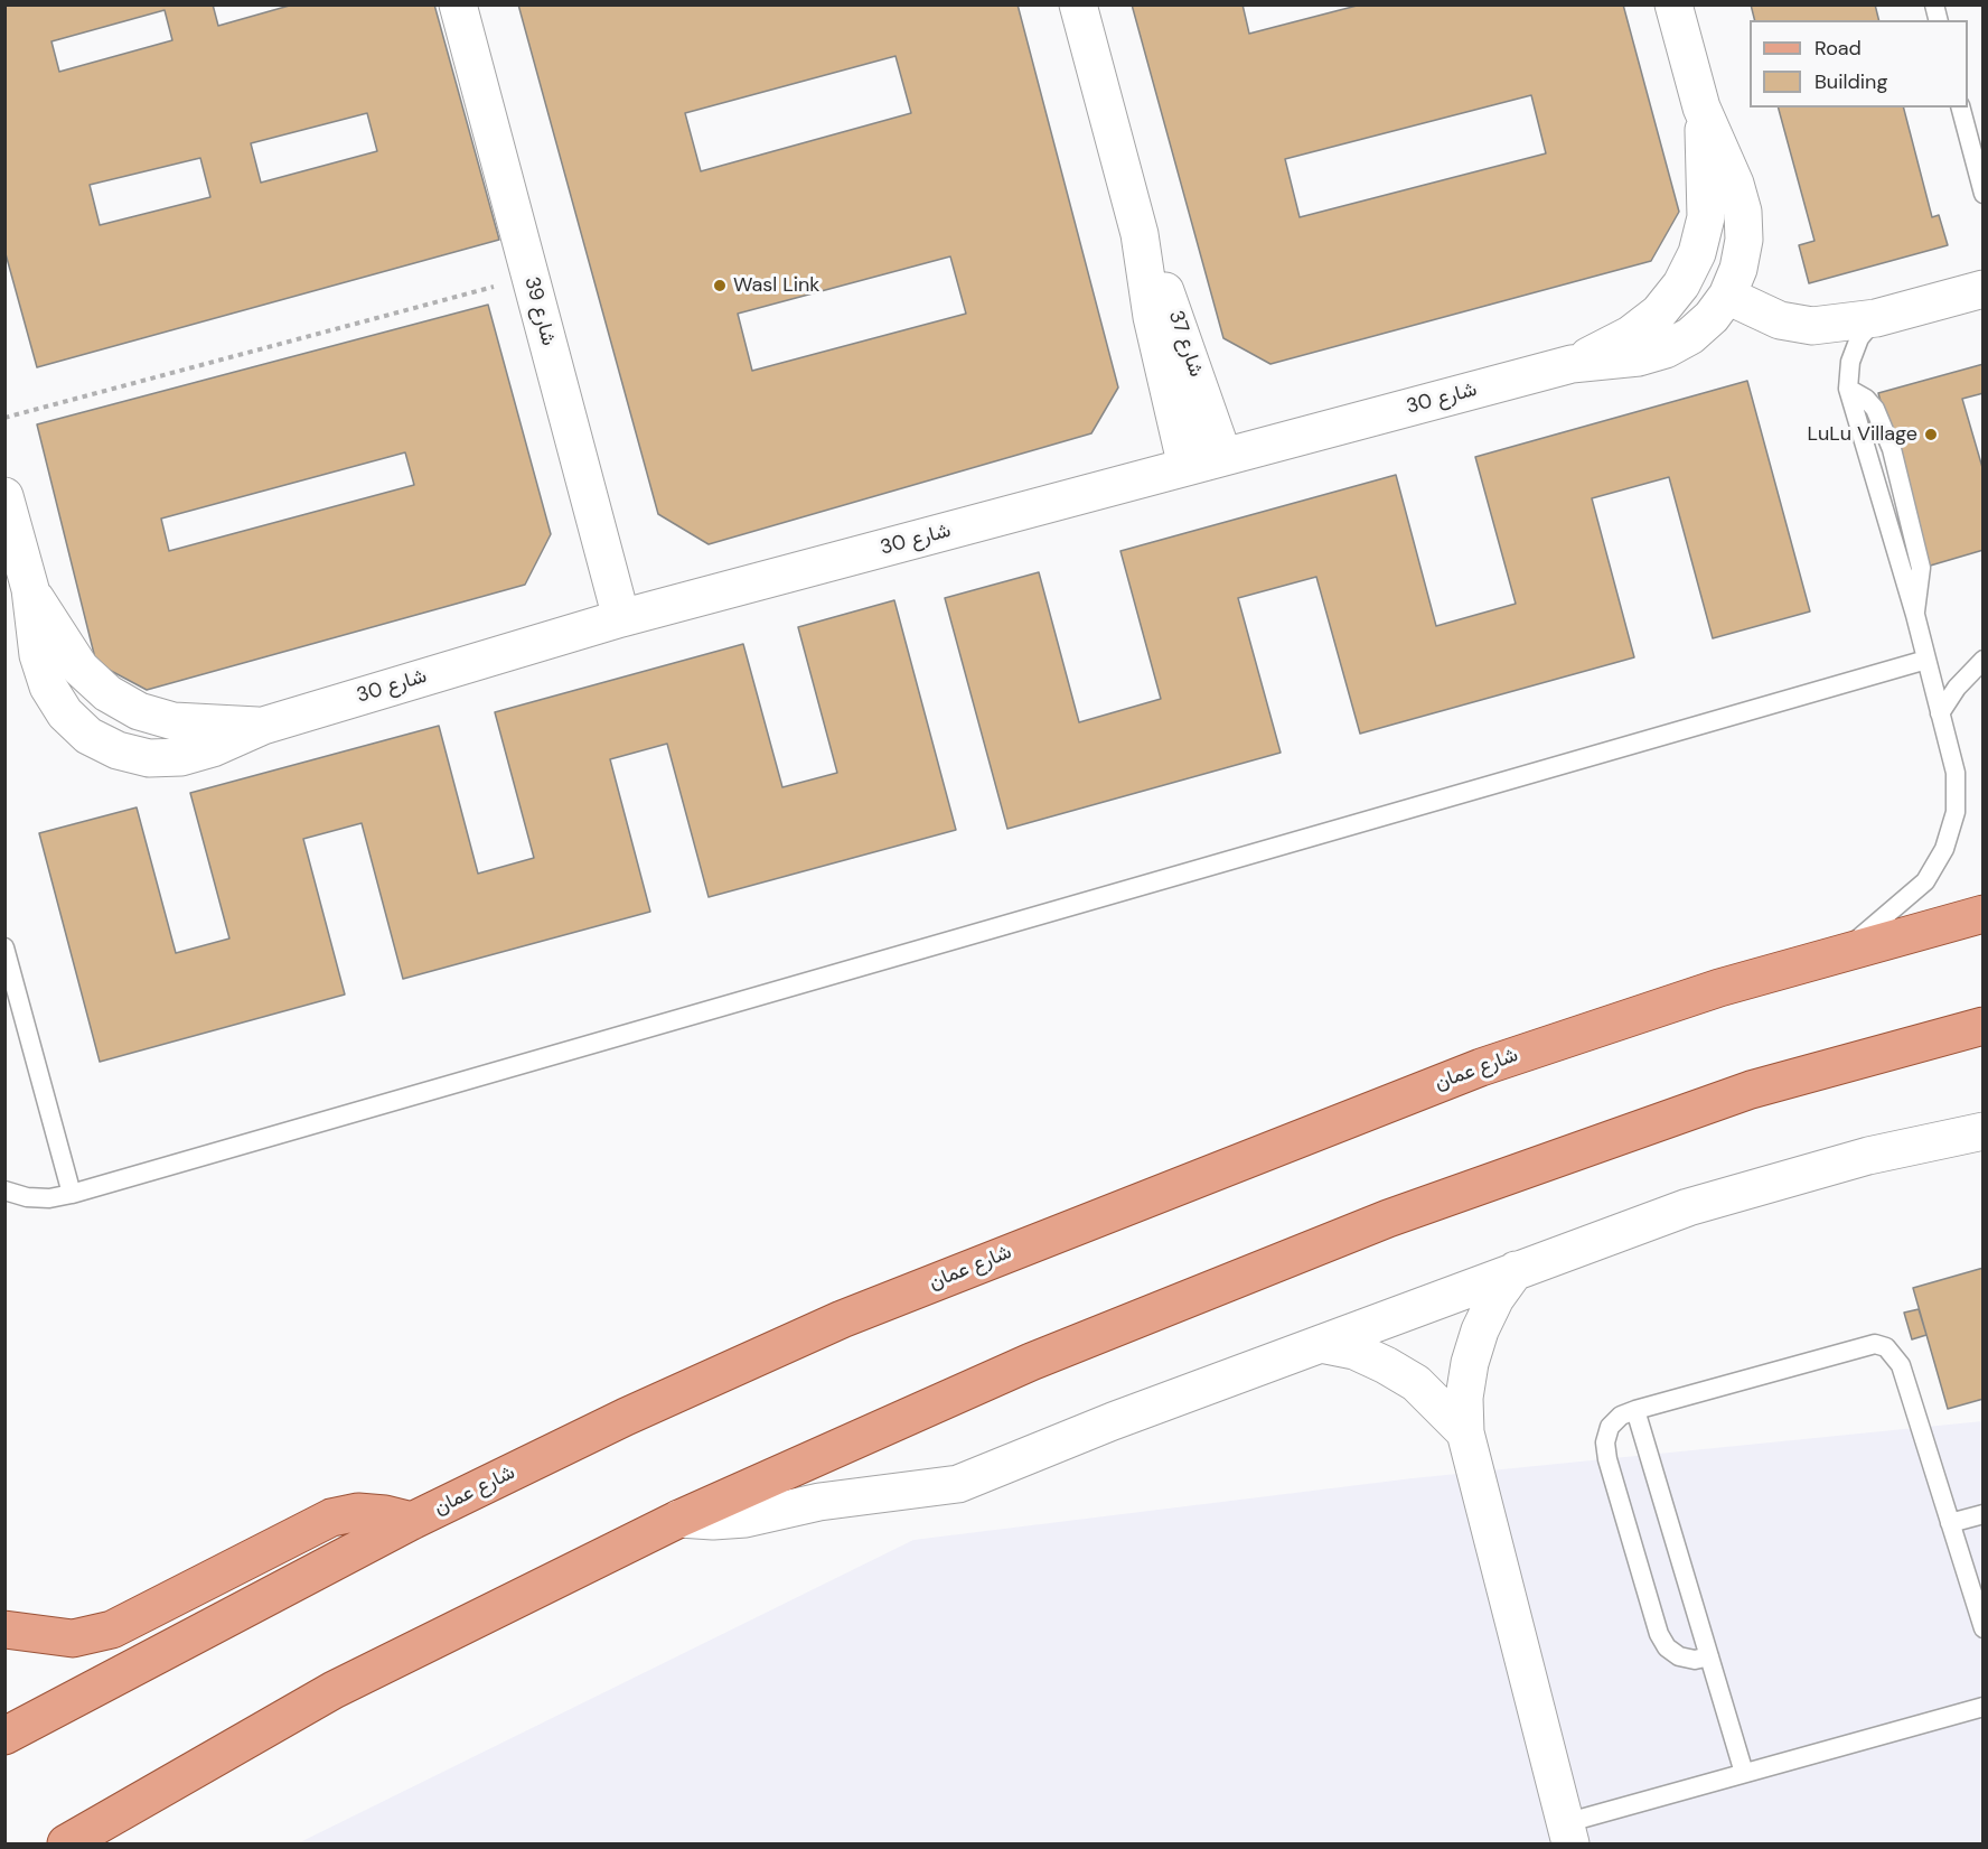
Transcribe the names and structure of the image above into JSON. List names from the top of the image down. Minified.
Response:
{"streets":{"main road":["شارع عمان"],"street":["شارع 39","شارع 37","شارع 30"]},"crossings":[["شارع 39","شارع 30"],["شارع 37","شارع 30"]],"places":["Wasl Link","LuLu Village"],"legend":["Road","Building"]}
